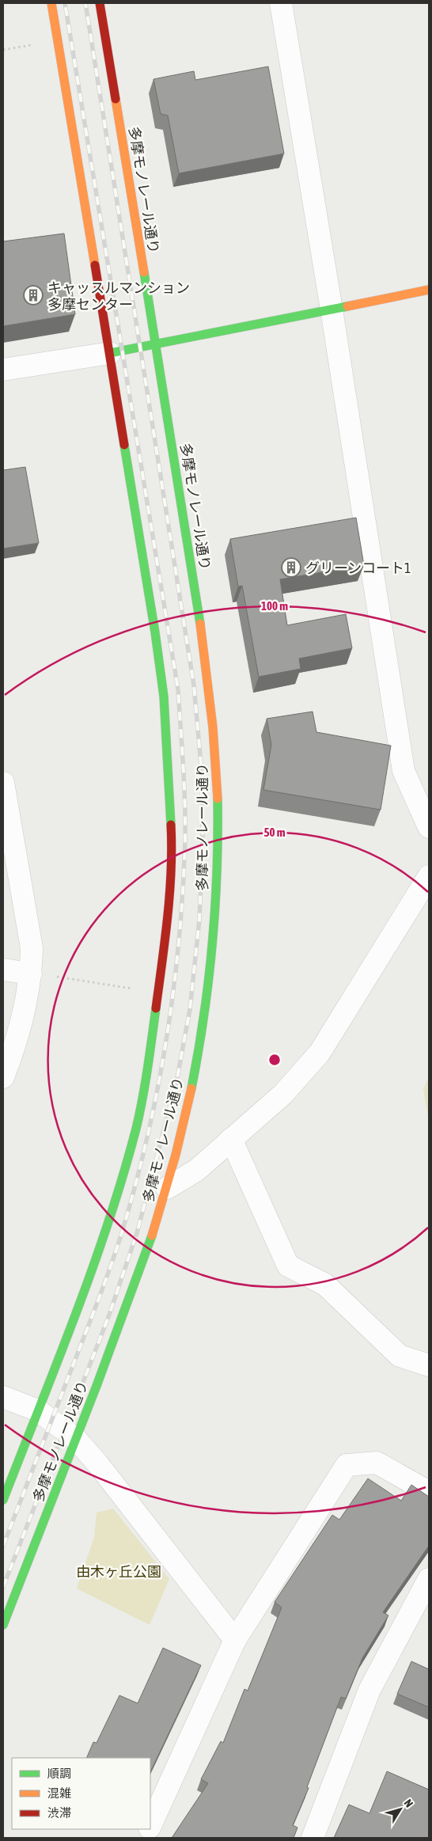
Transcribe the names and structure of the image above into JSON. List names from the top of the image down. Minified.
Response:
{"streets":{"main road":["多摩モノレール通り"]},"parks":["由木ヶ丘公園"],"places":{"building":["キャッスルマンション 多摩センター","グリーンコート1"]},"legend":["順調","混雑","渋滞"],"north":"top right","rings":["100 m","50 m"]}
